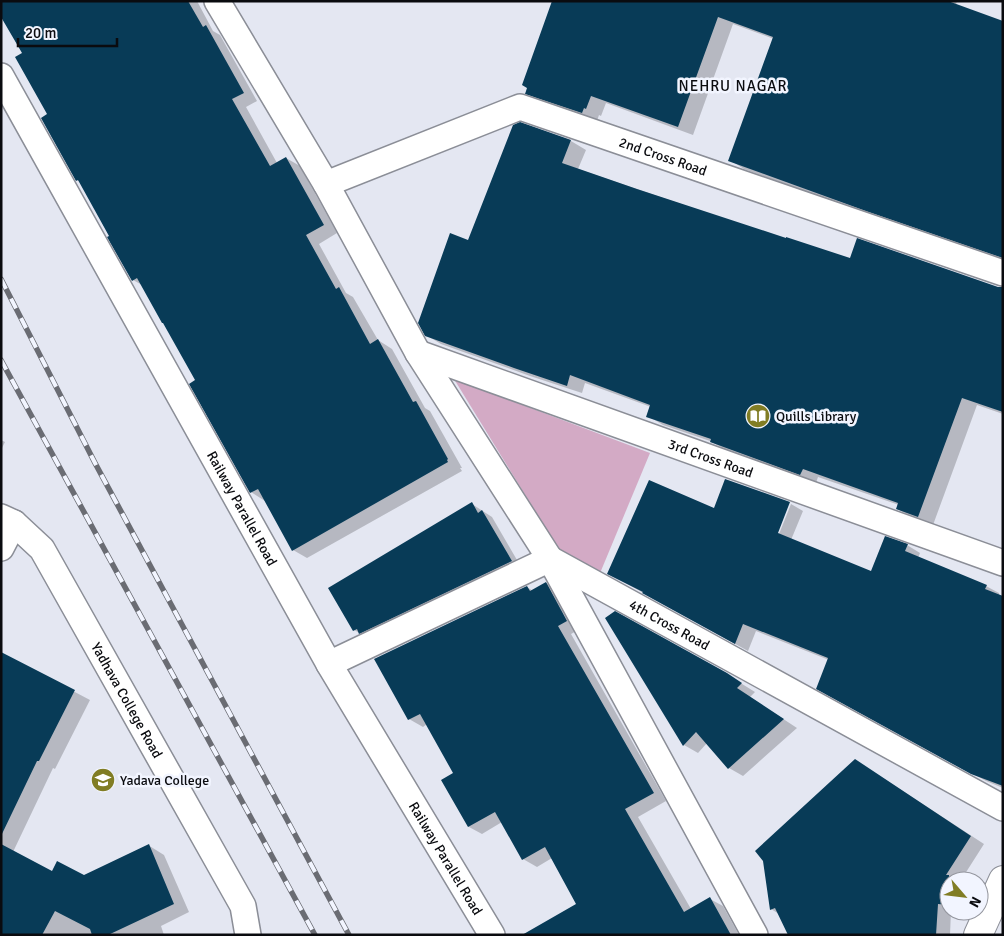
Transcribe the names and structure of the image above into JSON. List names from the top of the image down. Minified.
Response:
{"streets":{"street":["2nd Cross Road","3rd Cross Road","Railway Parallel Road","4th Cross Road","Yadhava College Road"]},"districts":["NEHRU NAGAR"],"places":{"library":["Quills Library"],"school or university":["Yadava College"]},"scale_bar":"20 m","north":"bottom right"}
